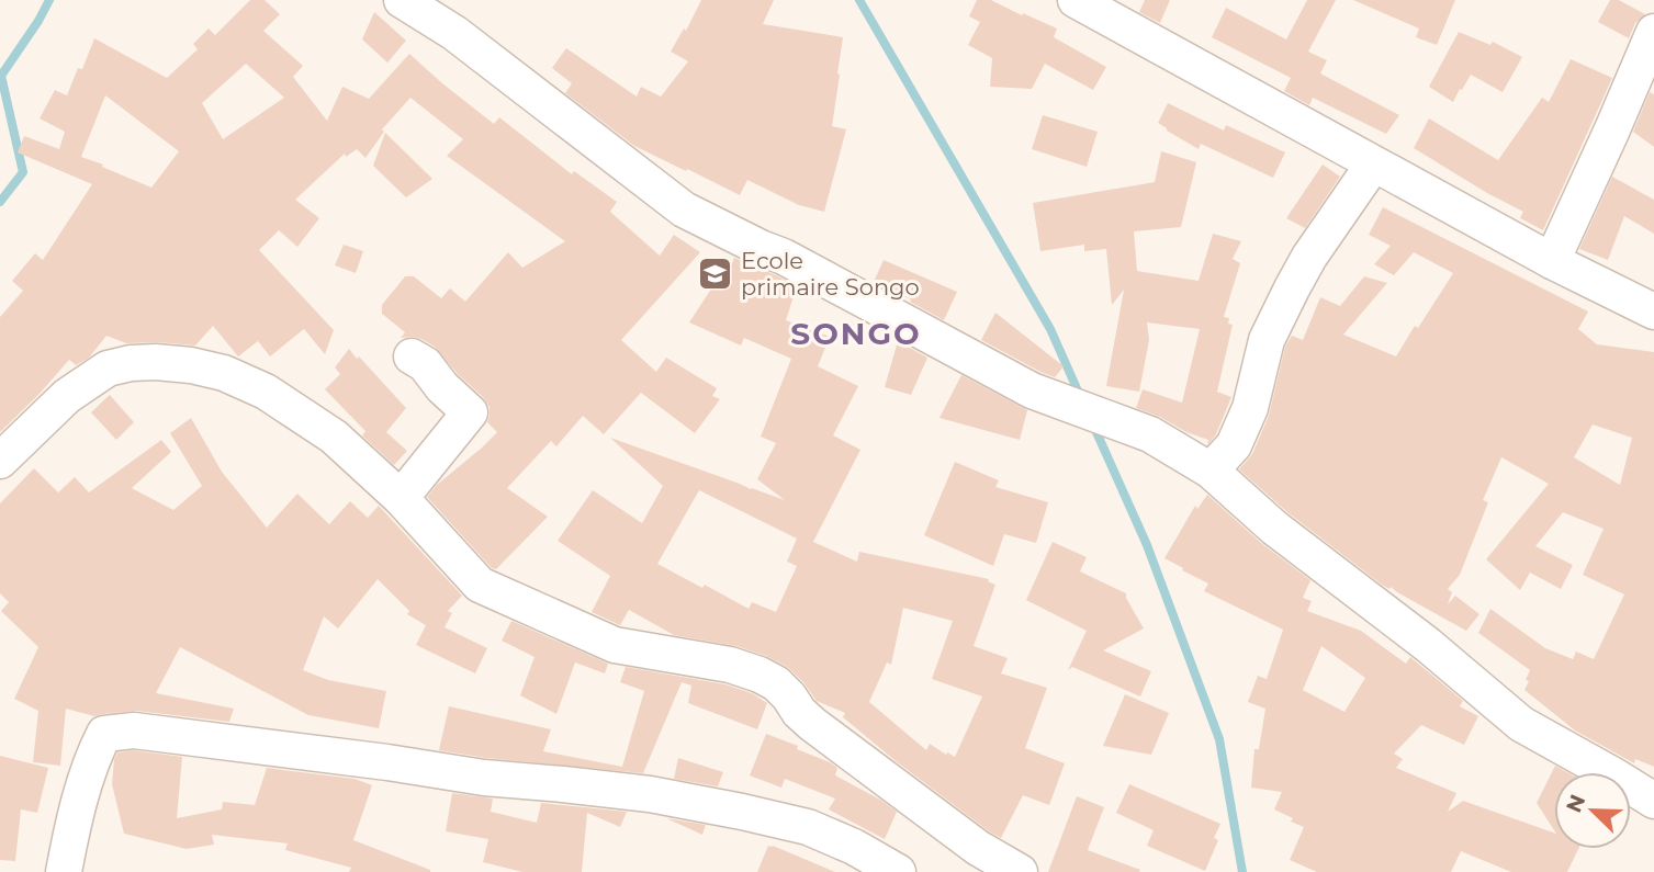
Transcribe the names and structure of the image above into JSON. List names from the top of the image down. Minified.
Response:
{"districts":["SONGO"],"places":{"school or university":["Ecole primaire Songo"]},"north":"top left"}
